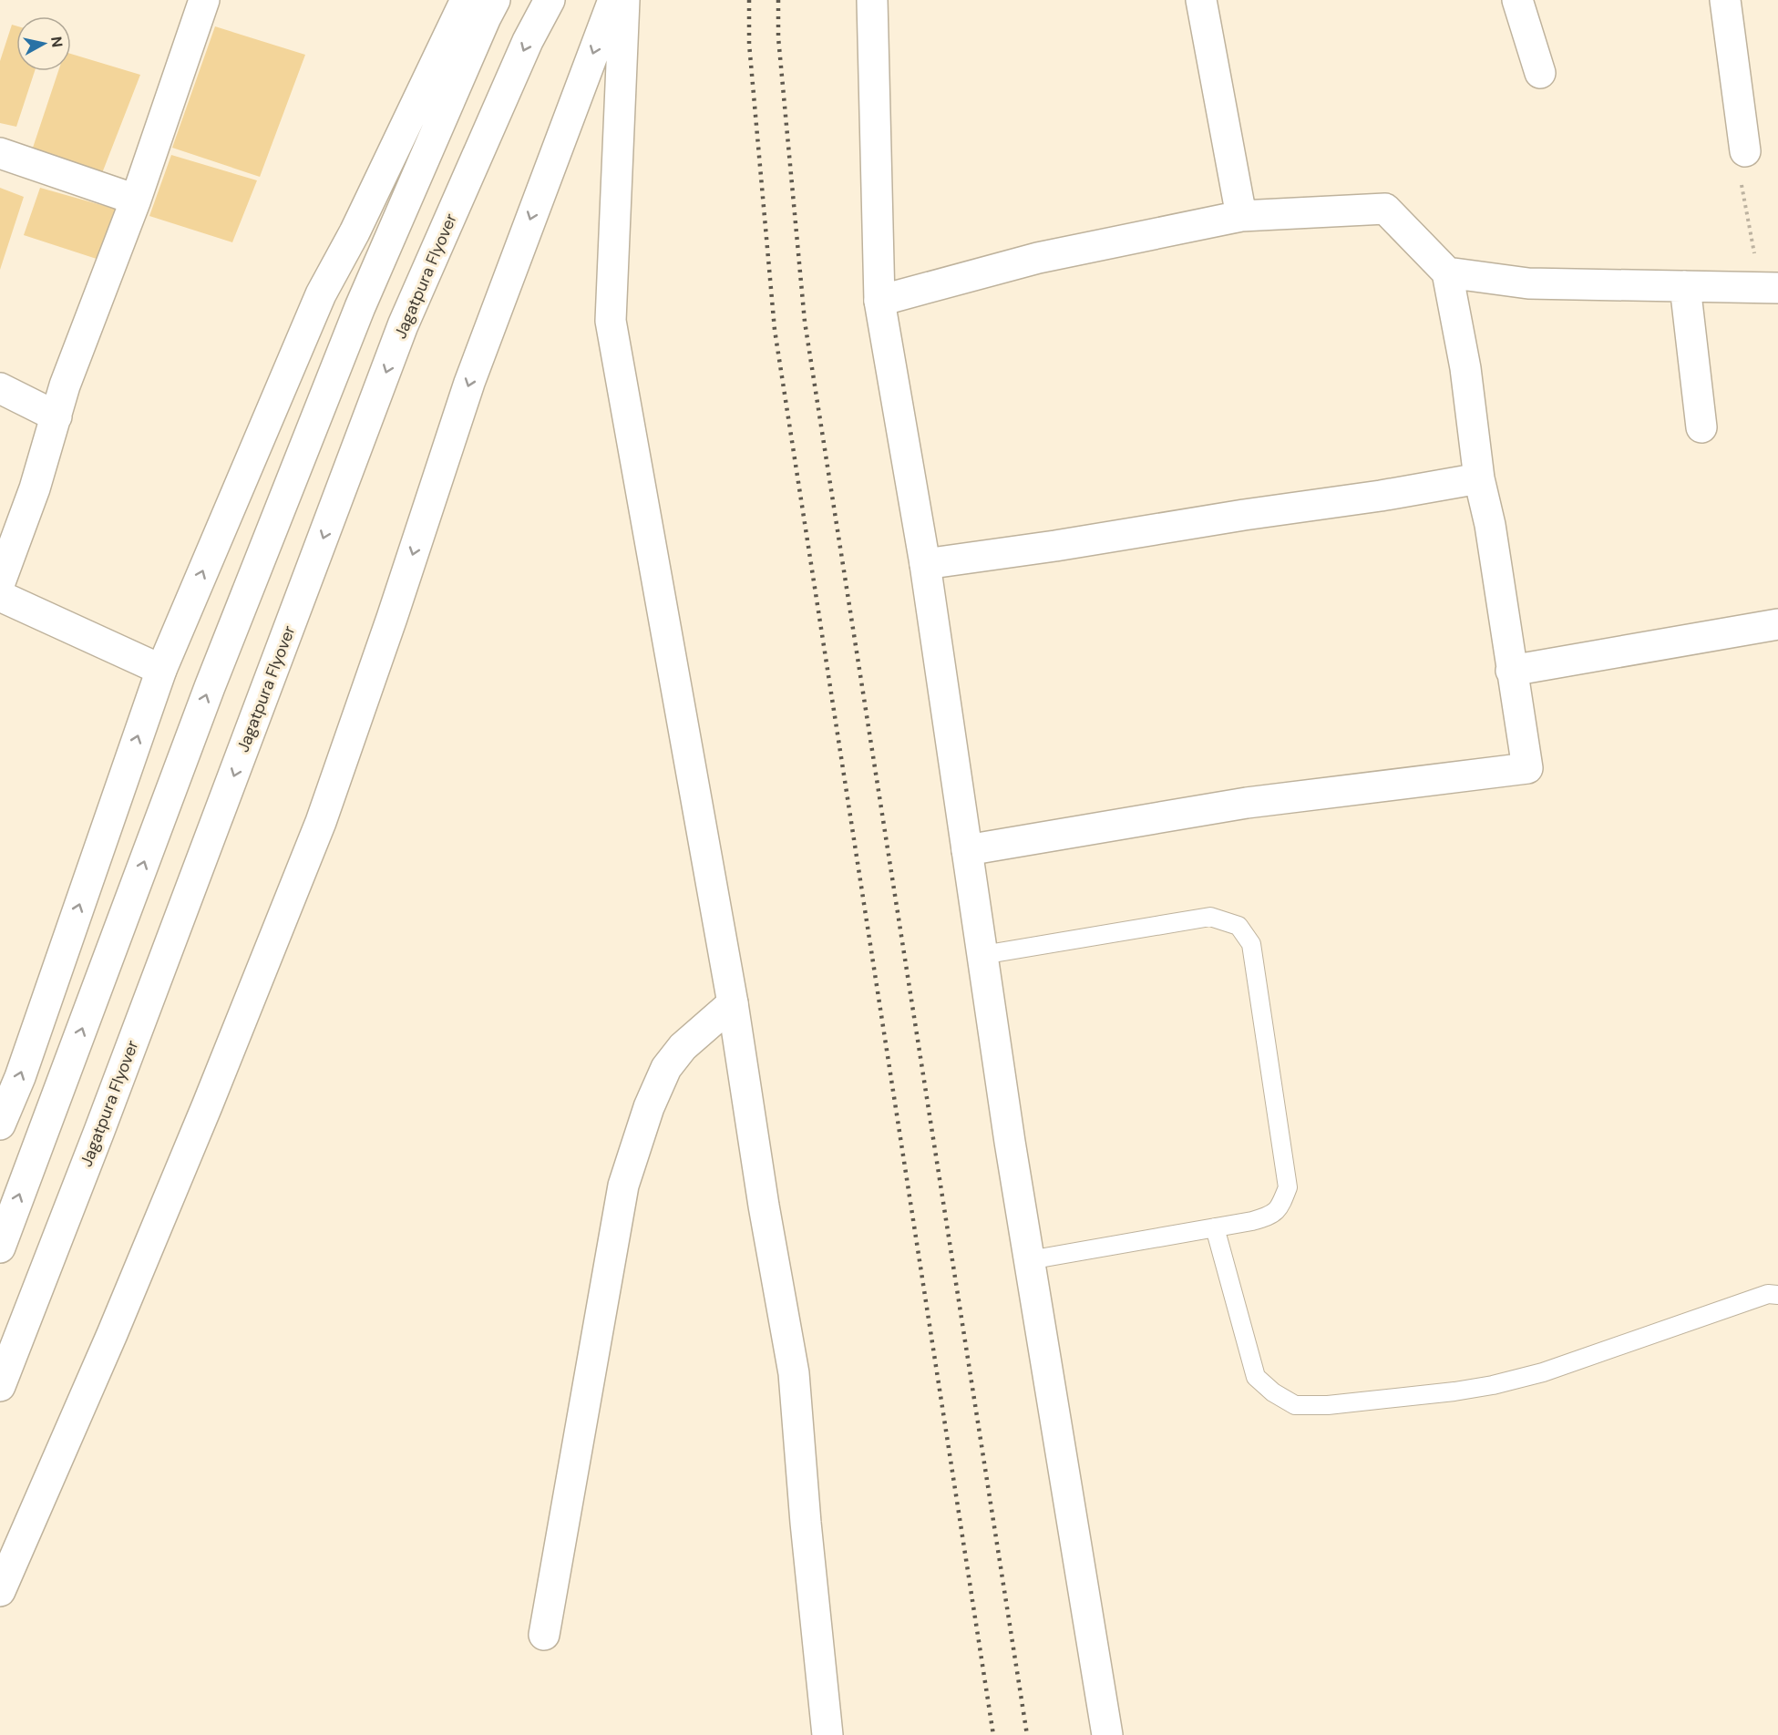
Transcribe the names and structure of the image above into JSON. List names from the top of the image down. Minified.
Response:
{"streets":{"street":["Jagatpura Flyover"]},"north":"right"}
